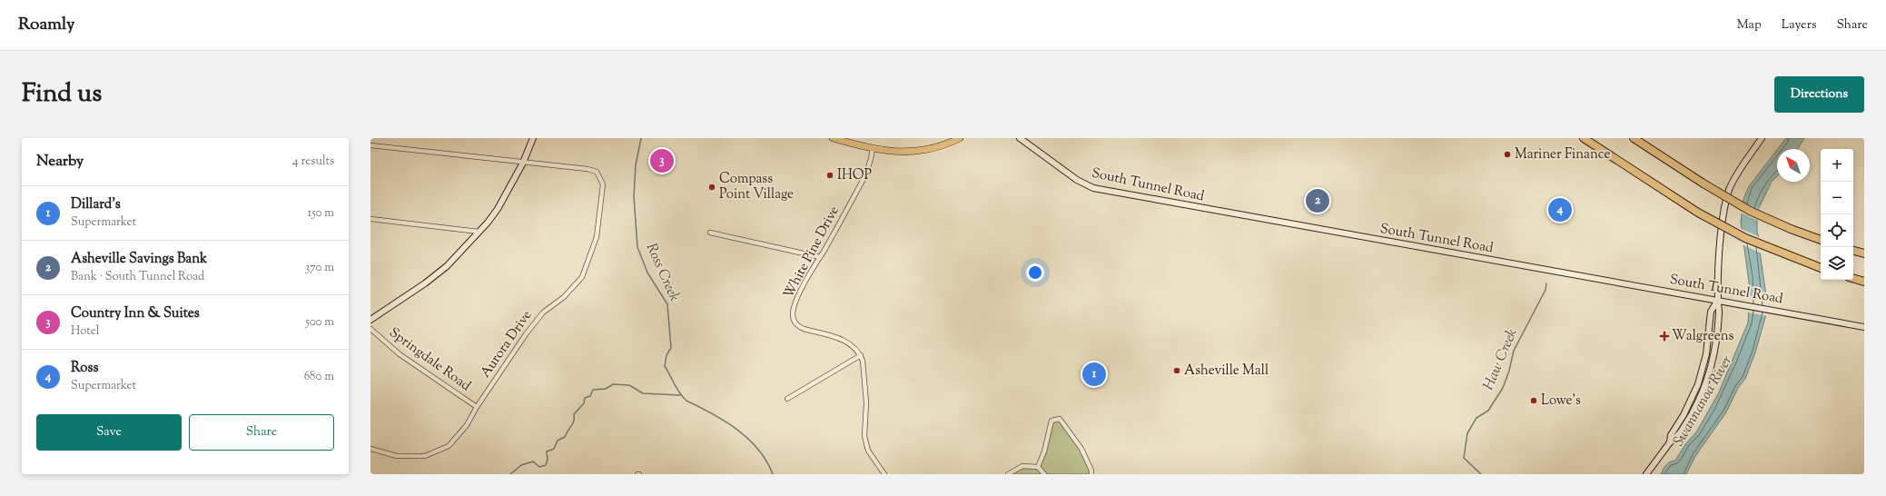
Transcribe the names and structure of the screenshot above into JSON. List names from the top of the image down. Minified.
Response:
{"streets":{"main road":["South Tunnel Road"],"street":["White Pine Drive","Aurora Drive","Springdale Road"]},"crossings":[["Aurora Drive","Springdale Road"]],"water":["Ross Creek","Haw Creek","Swannanoa River"],"places":{"other":["Mariner Finance","IHOP","Compass Point Village","Asheville Mall","Lowe's"],"health":["Walgreens"]},"north":"top left","page":{"header":"Roamly","nav":["Map","Layers","Share"],"title":"Find us","buttons":["Directions",["Save","Share"]],"heading":["Nearby","4 results"],"pins":["3","2","4","1"],"map_buttons":["+","−"],"list":[{"mark":"1","name":"Dillard's","note":"Supermarket","value":"150 m"},{"mark":"2","name":"Asheville Savings Bank","note":"Bank · South Tunnel Road","value":"370 m"},{"mark":"3","name":"Country Inn & Suites","note":"Hotel","value":"500 m"},{"mark":"4","name":"Ross","note":"Supermarket","value":"680 m"}]}}
